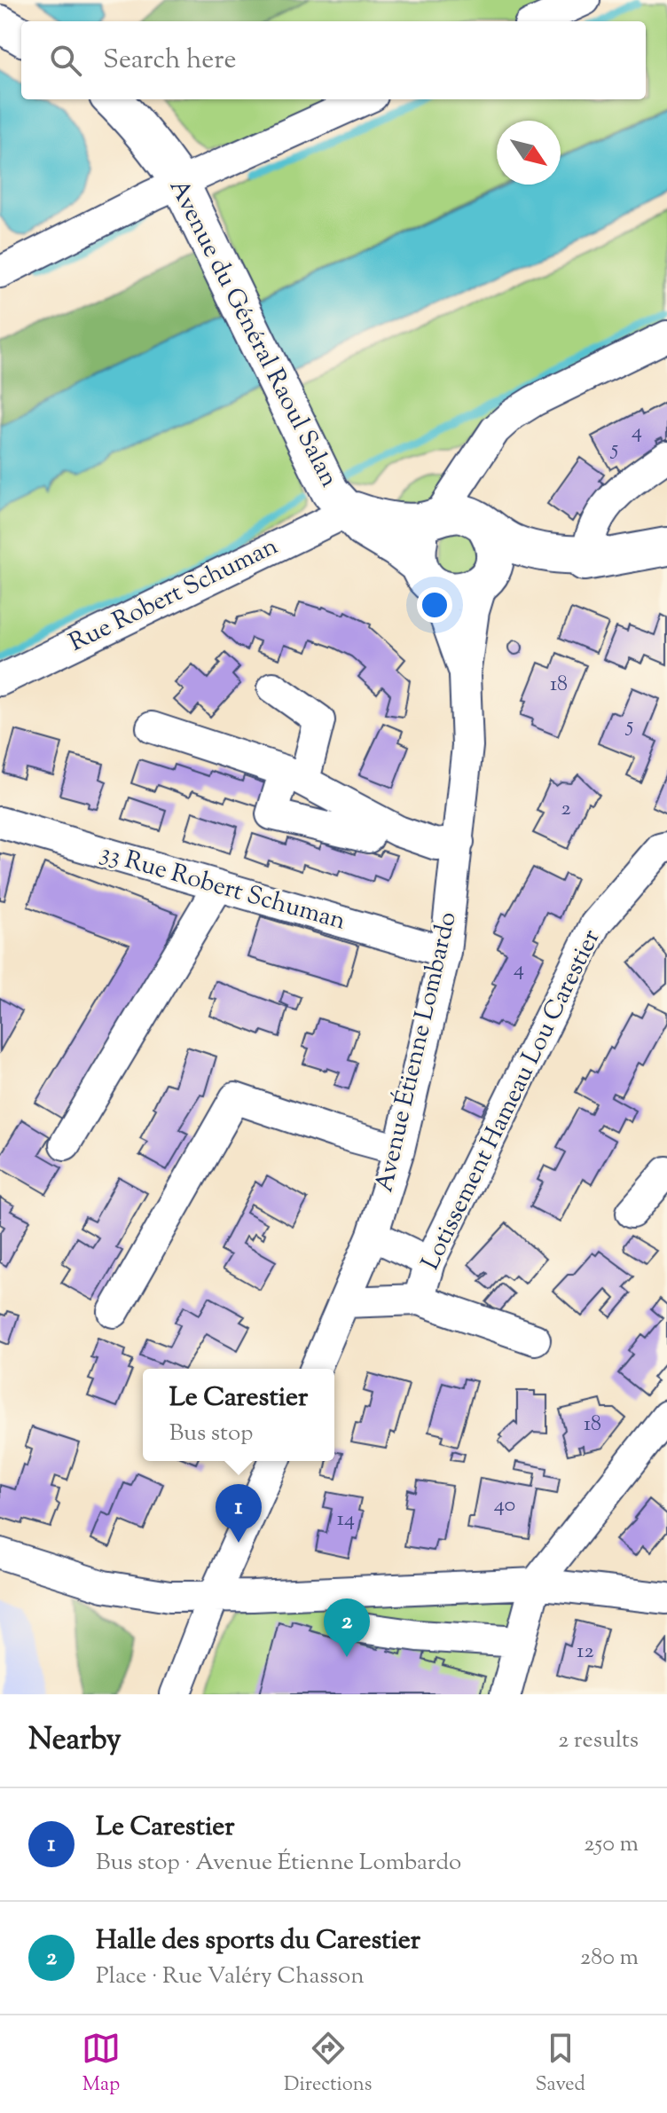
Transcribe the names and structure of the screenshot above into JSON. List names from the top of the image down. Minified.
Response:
{"streets":{"main road":["Avenue du Général Raoul Salan"],"street":["Rue Robert Schuman","33 Rue Robert Schuman","Avenue Étienne Lombardo","Lotissement Hameau Lou Carestier"]},"crossings":[["Avenue du Général Raoul Salan","Rue Robert Schuman"],["Avenue du Général Raoul Salan","Avenue Étienne Lombardo"],["33 Rue Robert Schuman","Avenue Étienne Lombardo"]],"house_numbers":["4","5","18","5","2","4","18","40","14","12"],"north":"bottom right","page":{"search":"Search here","popup":["Le Carestier","Bus stop"],"pins":["1","2"],"heading":["Nearby","2 results"],"list":[{"mark":"1","name":"Le Carestier","note":"Bus stop · Avenue Étienne Lombardo","value":"250 m"},{"mark":"2","name":"Halle des sports du Carestier","note":"Place · Rue Valéry Chasson","value":"280 m"}],"nav":["Map","Directions","Saved"]}}
